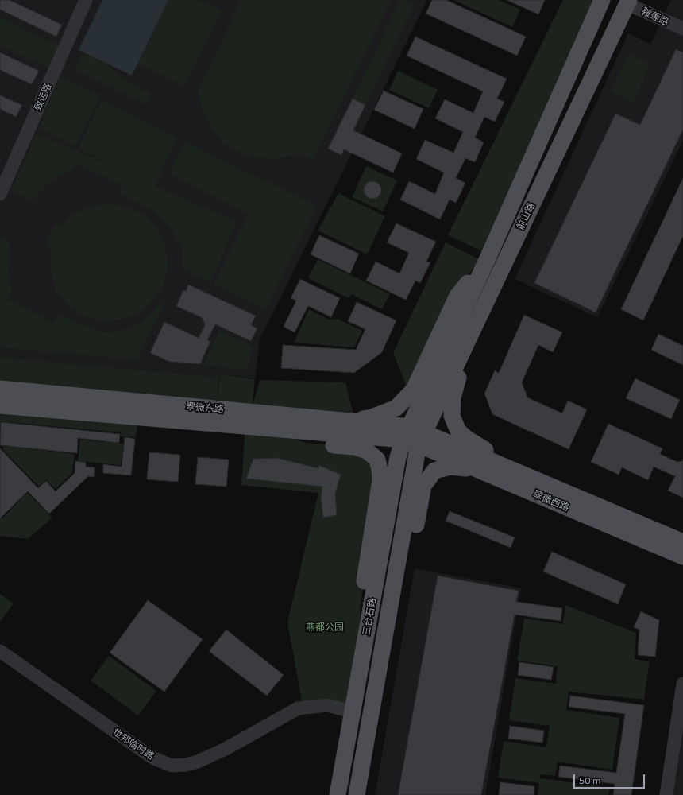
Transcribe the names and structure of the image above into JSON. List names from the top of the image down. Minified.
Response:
{"streets":{"main road":["前山路","翠微东路","翠微西路","三台石路"],"street":["鞍莲路","致远路","世邦临时路"]},"crossings":[["鞍莲路","前山路"],["前山路","翠微东路"],["前山路","翠微西路"],["前山路","三台石路"],["翠微东路","翠微西路"],["翠微东路","三台石路"],["翠微西路","三台石路"],["三台石路","世邦临时路"]],"parks":["燕都公园"],"scale_bar":"50 m"}
